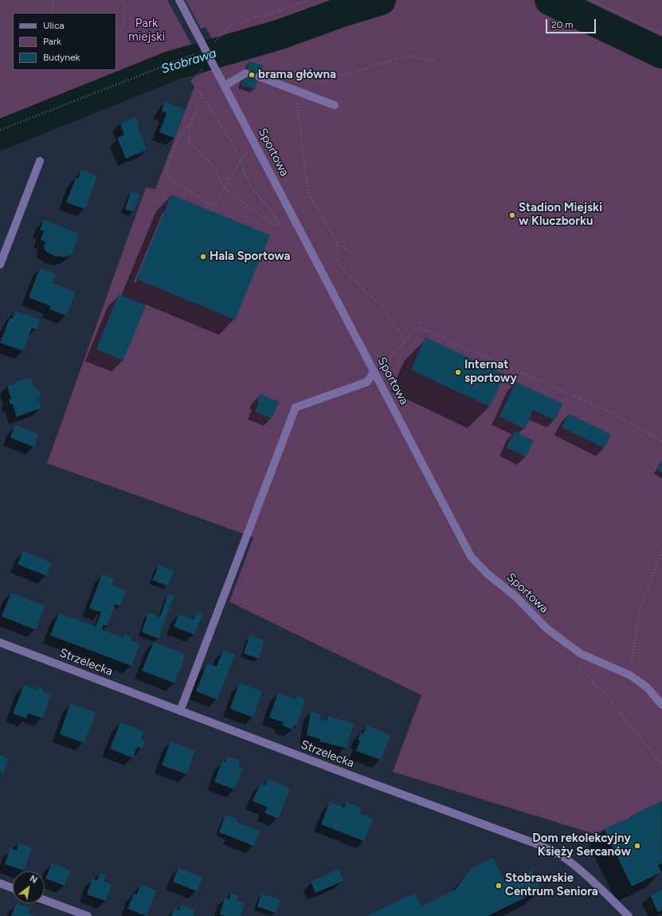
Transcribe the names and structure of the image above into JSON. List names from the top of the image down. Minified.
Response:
{"streets":{"street":["Sportowa","Strzelecka"]},"water":["Stobrawa"],"parks":["Park miejski"],"places":["brama główna","Stadion Miejski w Kluczborku","Hala Sportowa","Internat sportowy","Dom rekolekcyjny Księży Sercanów","Stobrawskie Centrum Seniora"],"legend":["Ulica","Park","Budynek"],"scale_bar":"20 m","north":"top right"}
